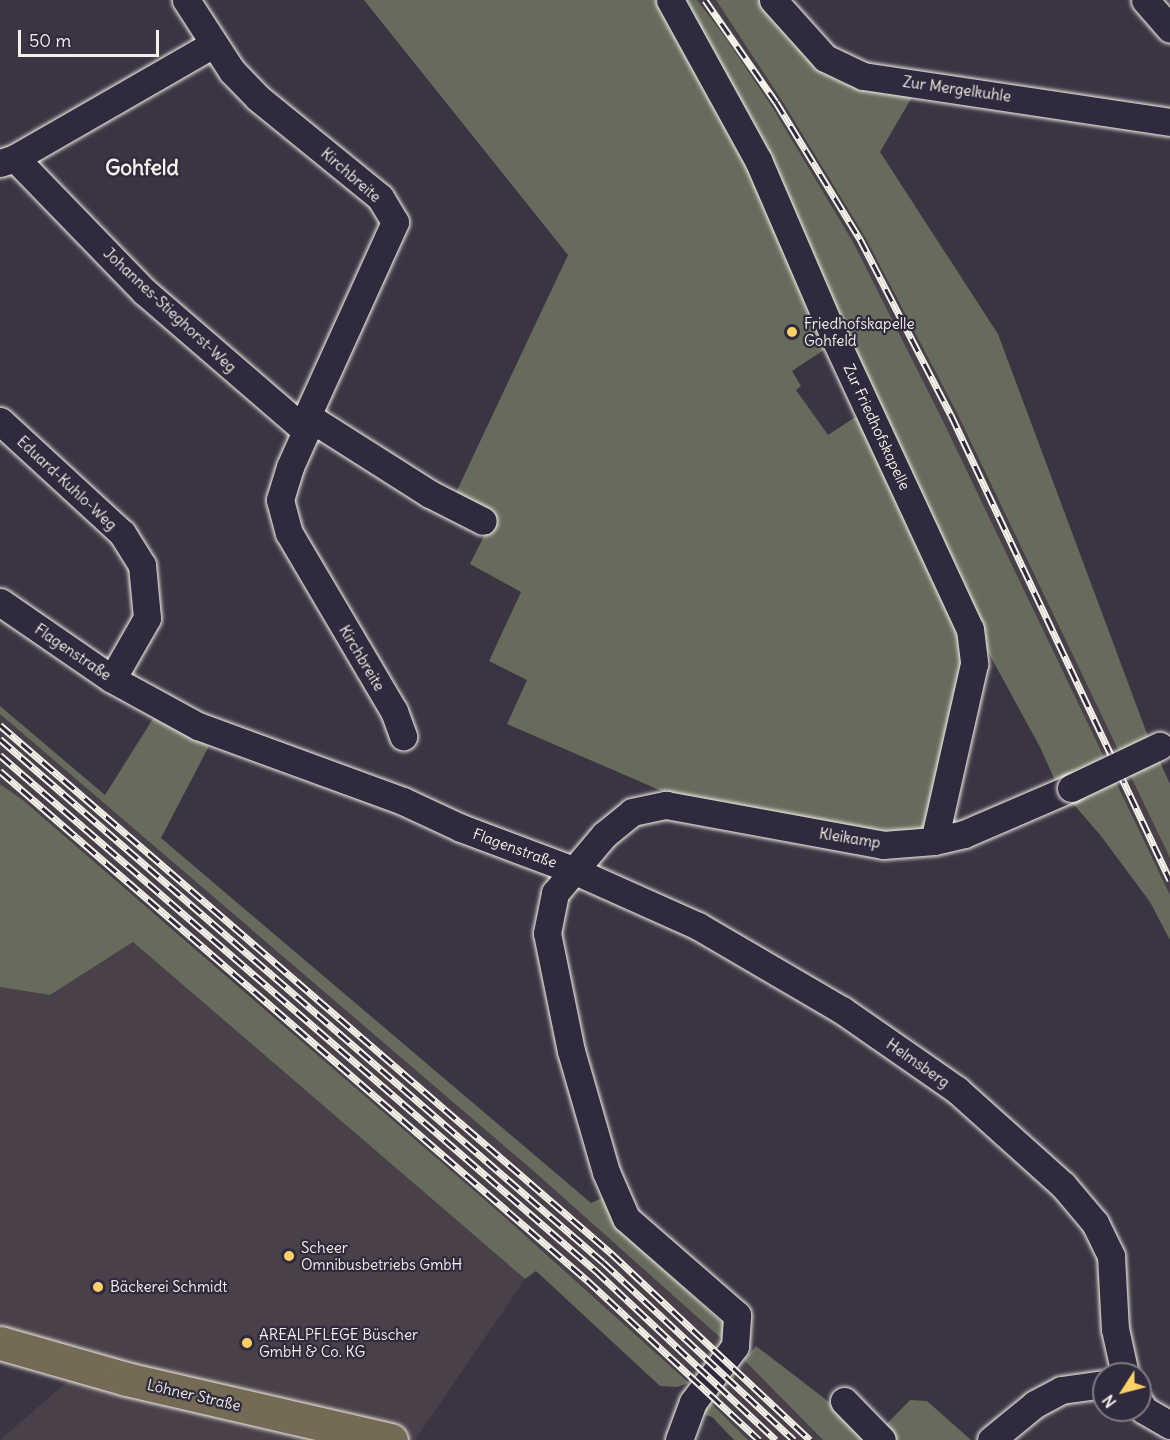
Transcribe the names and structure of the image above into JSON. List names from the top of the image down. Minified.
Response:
{"streets":{"main road":["Löhner Straße"],"street":["Zur Mergelkuhle","Kirchbreite","Johannes-Stieghorst-Weg","Zur Friedhofskapelle","Eduard-Kuhlo-Weg","Flagenstraße","Kleikamp","Helmsberg"]},"crossings":[["Kirchbreite","Johannes-Stieghorst-Weg"],["Zur Friedhofskapelle","Kleikamp"],["Eduard-Kuhlo-Weg","Flagenstraße"],["Flagenstraße","Kleikamp"],["Flagenstraße","Helmsberg"],["Kleikamp","Helmsberg"]],"districts":["Gohfeld"],"places":["Friedhofskapelle Gohfeld","Scheer Omnibusbetriebs GmbH","Bäckerei Schmidt","AREALPFLEGE Büscher GmbH & Co. KG"],"scale_bar":"50 m","north":"bottom left"}
